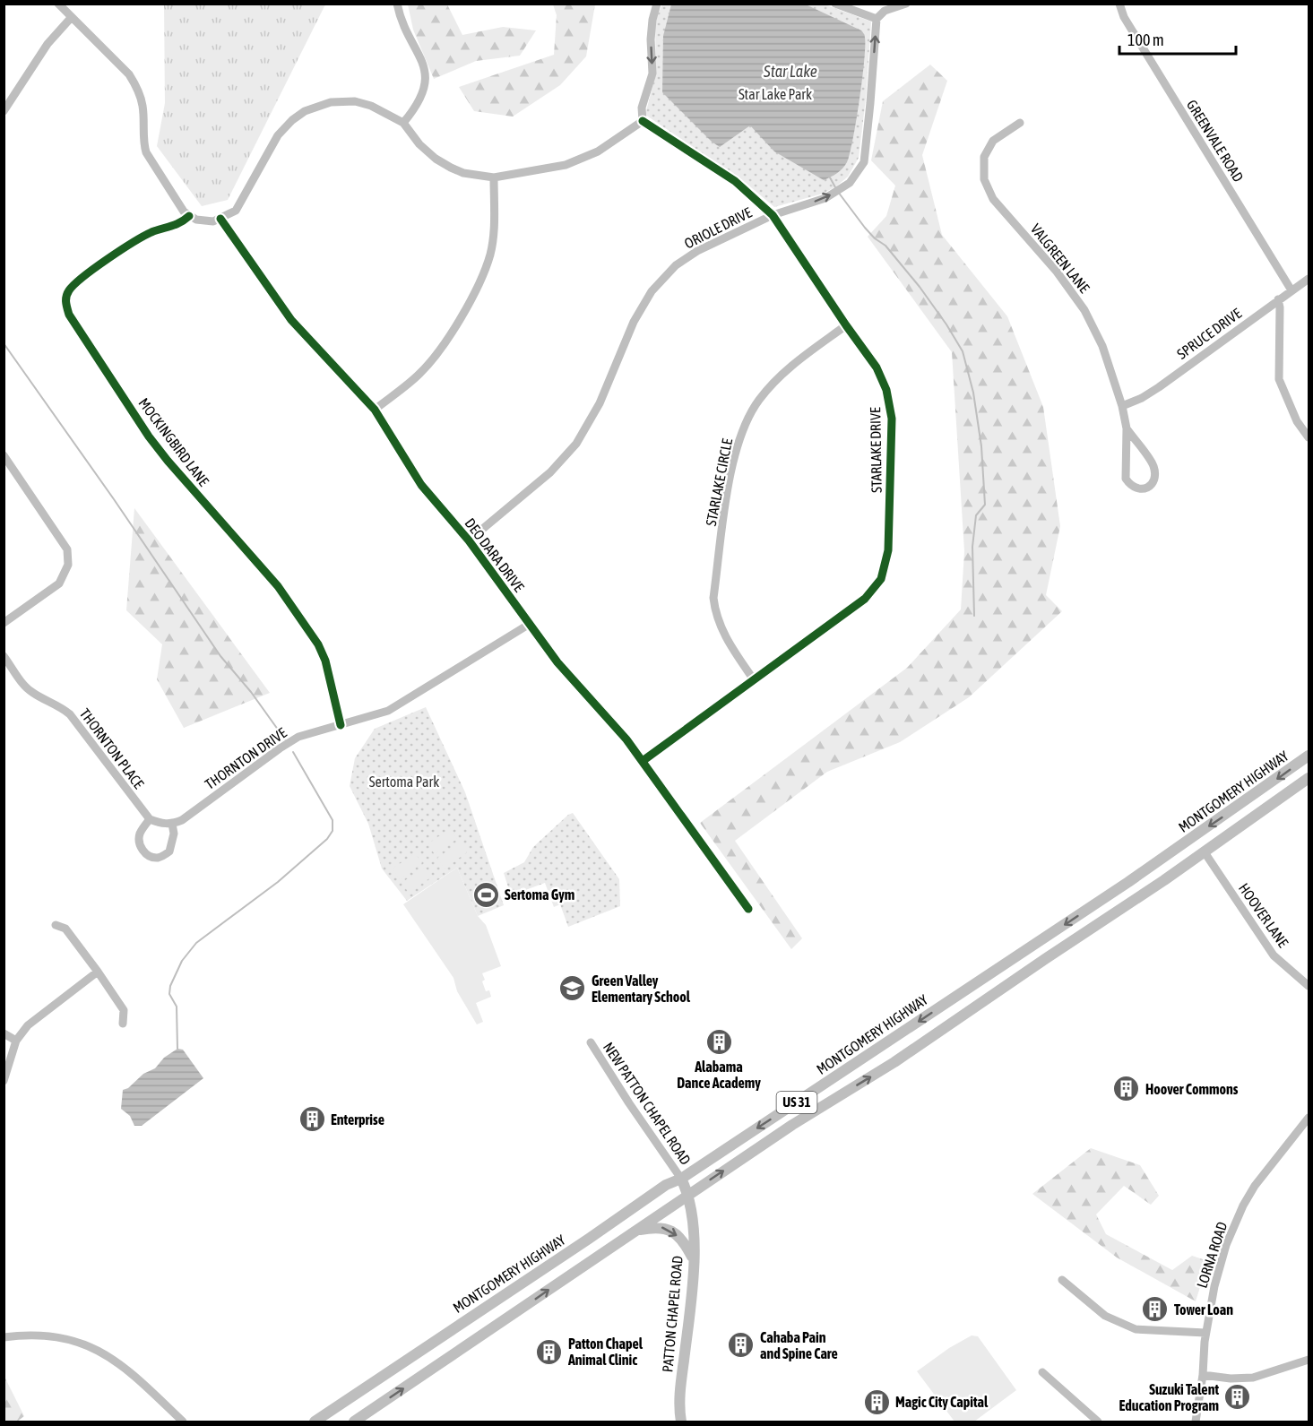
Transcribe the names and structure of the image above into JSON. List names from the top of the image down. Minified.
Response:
{"streets":{"main road":["MONTGOMERY HIGHWAY","US 31","PATTON CHAPEL ROAD"],"street":["GREENVALE ROAD","ORIOLE DRIVE","VALGREEN LANE","SPRUCE DRIVE","MOCKINGBIRD LANE","STARLAKE DRIVE","STARLAKE CIRCLE","DEO DARA DRIVE","THORNTON PLACE","THORNTON DRIVE","HOOVER LANE","NEW PATTON CHAPEL ROAD","LORNA ROAD"]},"crossings":[["GREENVALE ROAD","SPRUCE DRIVE"],["ORIOLE DRIVE","STARLAKE DRIVE"],["ORIOLE DRIVE","DEO DARA DRIVE"],["VALGREEN LANE","SPRUCE DRIVE"],["MOCKINGBIRD LANE","THORNTON DRIVE"],["STARLAKE DRIVE","STARLAKE CIRCLE"],["STARLAKE DRIVE","DEO DARA DRIVE"],["DEO DARA DRIVE","THORNTON DRIVE"],["THORNTON PLACE","THORNTON DRIVE"],["MONTGOMERY HIGHWAY","NEW PATTON CHAPEL ROAD"],["MONTGOMERY HIGHWAY","PATTON CHAPEL ROAD"],["HOOVER LANE","US 31"],["US 31","PATTON CHAPEL ROAD"],["NEW PATTON CHAPEL ROAD","PATTON CHAPEL ROAD"]],"water":["Star Lake"],"parks":["Star Lake Park","Sertoma Park"],"places":{"sports":["Sertoma Gym"],"school or university":["Green Valley Elementary School"],"building":["Alabama Dance Academy","Hoover Commons","Enterprise","Tower Loan","Cahaba Pain and Spine Care","Patton Chapel Animal Clinic","Suzuki Talent Education Program","Magic City Capital"]},"scale_bar":"100 m"}
